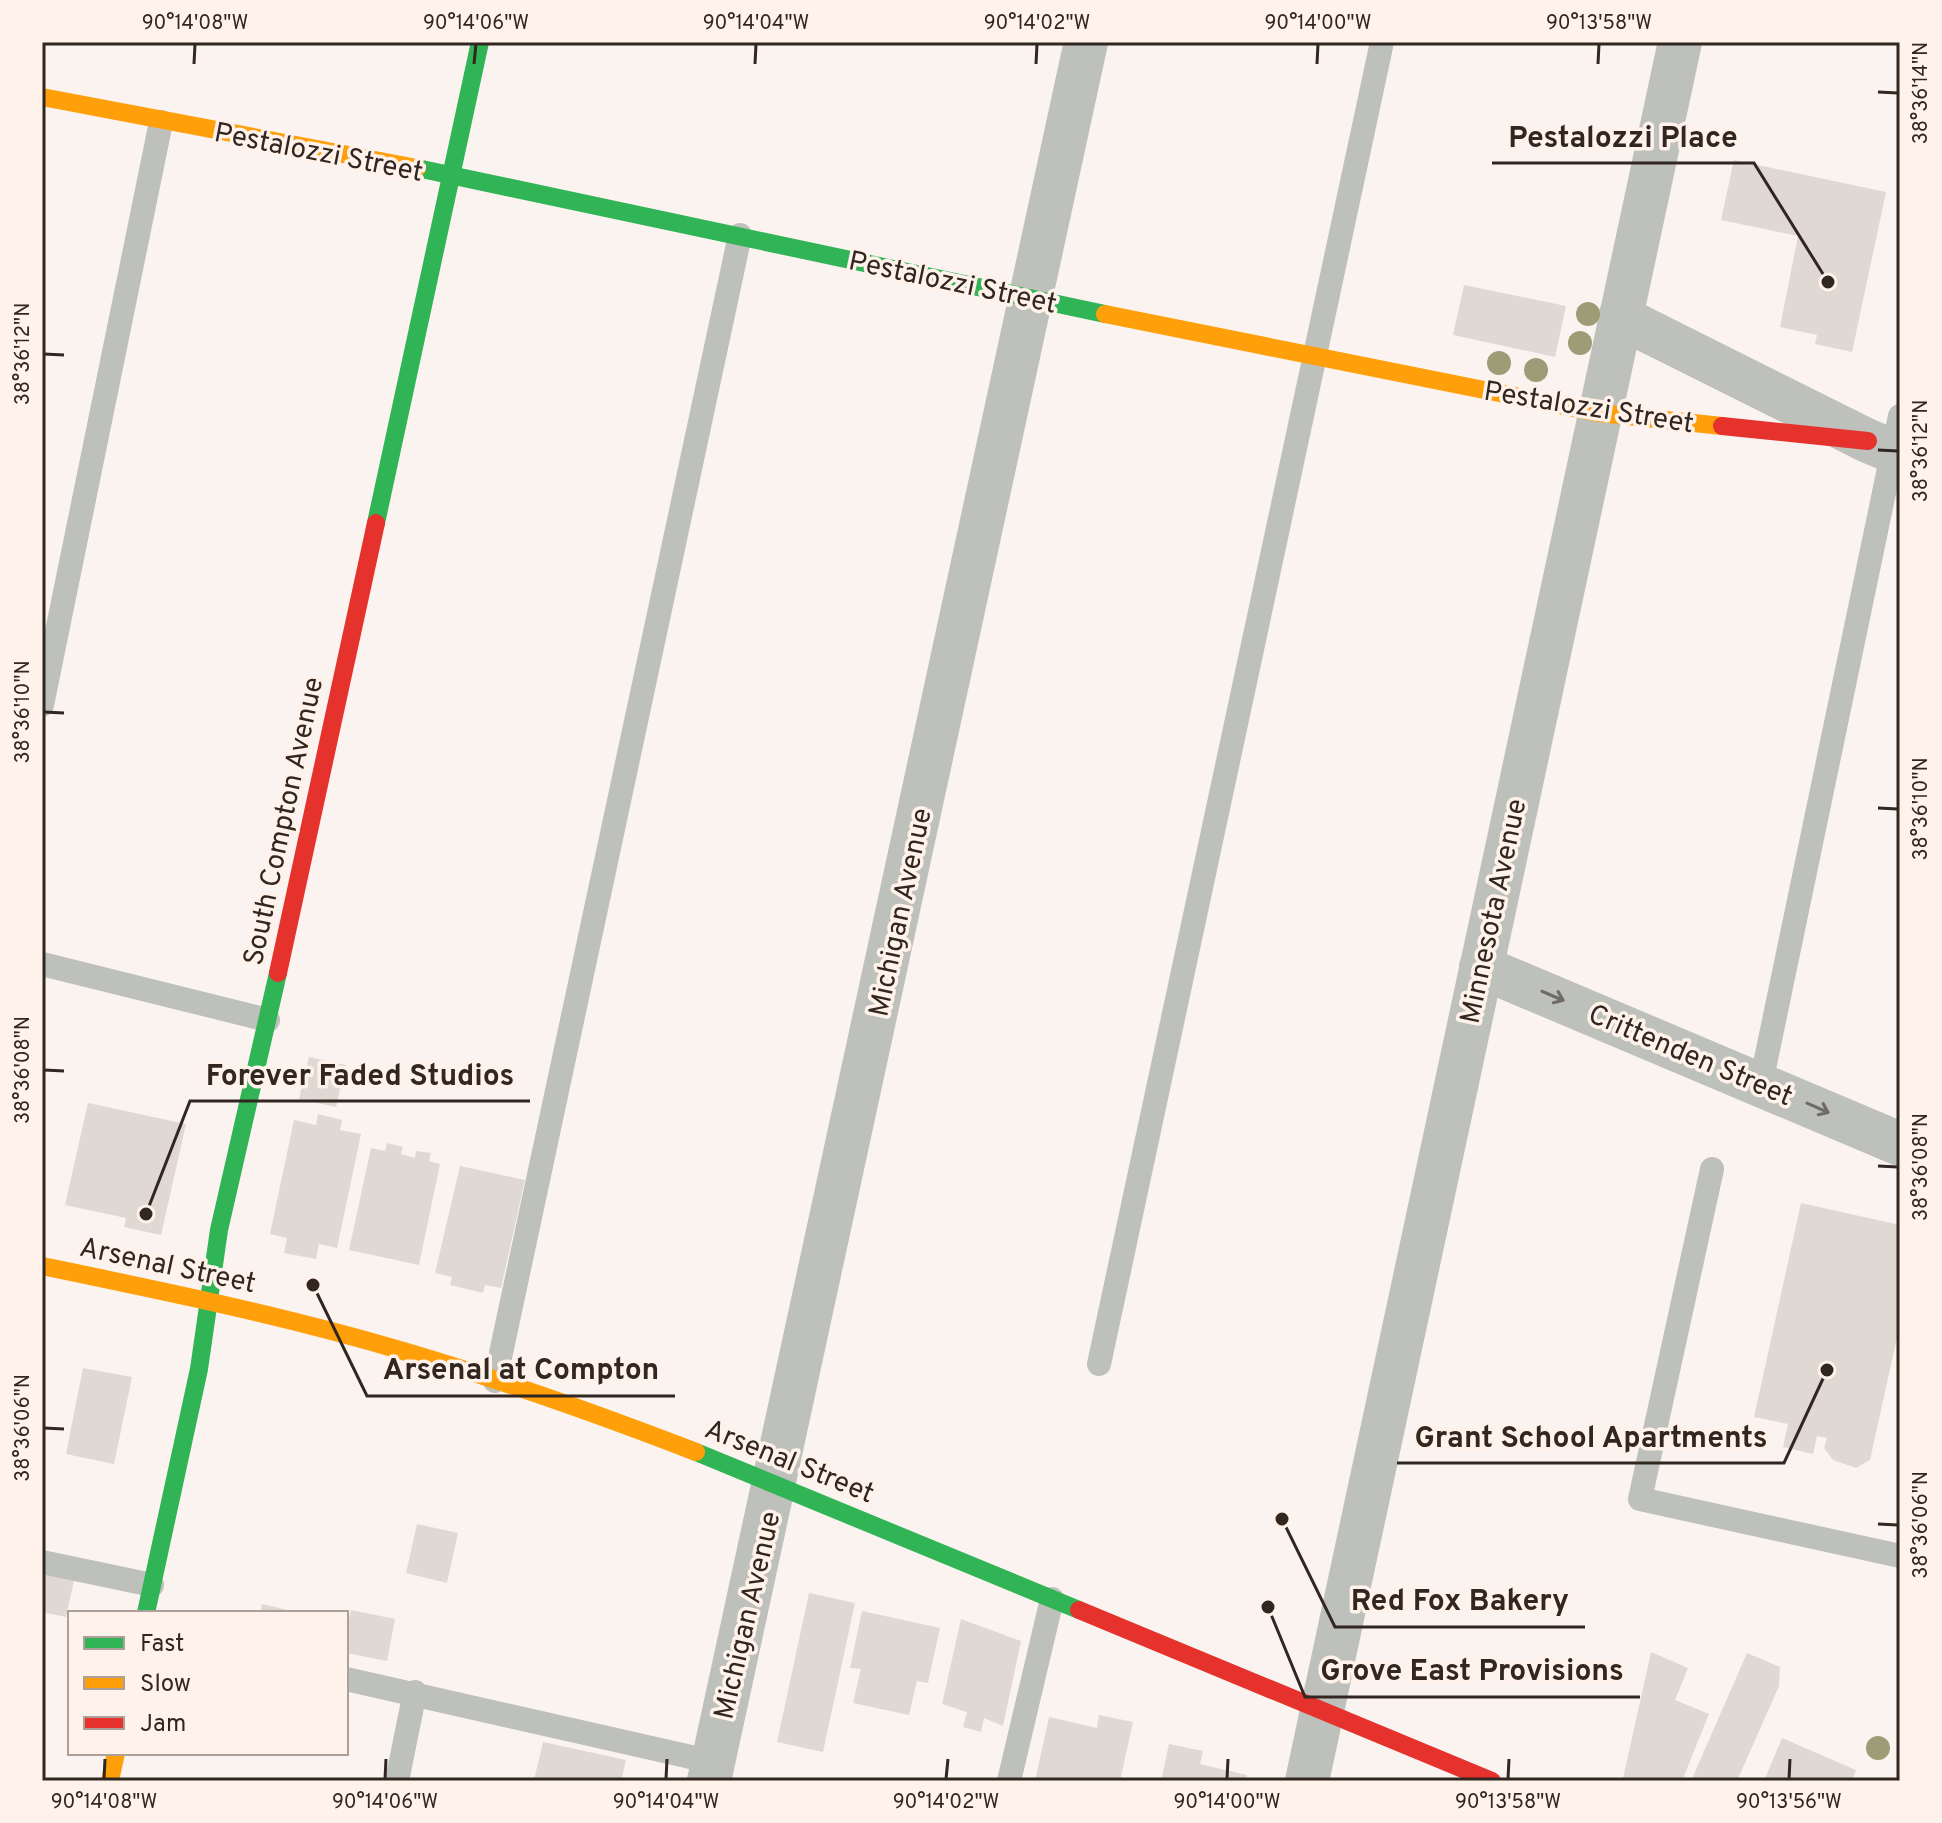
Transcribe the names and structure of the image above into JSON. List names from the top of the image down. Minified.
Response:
{"streets":{"main road":["Pestalozzi Street","South Compton Avenue","Arsenal Street"],"street":["Minnesota Avenue","Michigan Avenue","Crittenden Street"]},"crossings":[["Pestalozzi Street","South Compton Avenue"],["Pestalozzi Street","Minnesota Avenue"],["Pestalozzi Street","Michigan Avenue"],["South Compton Avenue","Arsenal Street"],["Minnesota Avenue","Crittenden Street"],["Minnesota Avenue","Arsenal Street"],["Michigan Avenue","Arsenal Street"]],"one_way":["Crittenden Street"],"places":["Pestalozzi Place","Forever Faded Studios","Arsenal at Compton","Grant School Apartments","Red Fox Bakery","Grove East Provisions"],"legend":["Fast","Slow","Jam"],"coordinates":["90°14'08\"W","90°14'06\"W","90°14'04\"W","90°14'02\"W","90°14'00\"W","90°13'58\"W","38°36'14\"N","38°36'12\"N","38°36'10\"N","38°36'08\"N","38°36'06\"N","90°13'56\"W"]}
